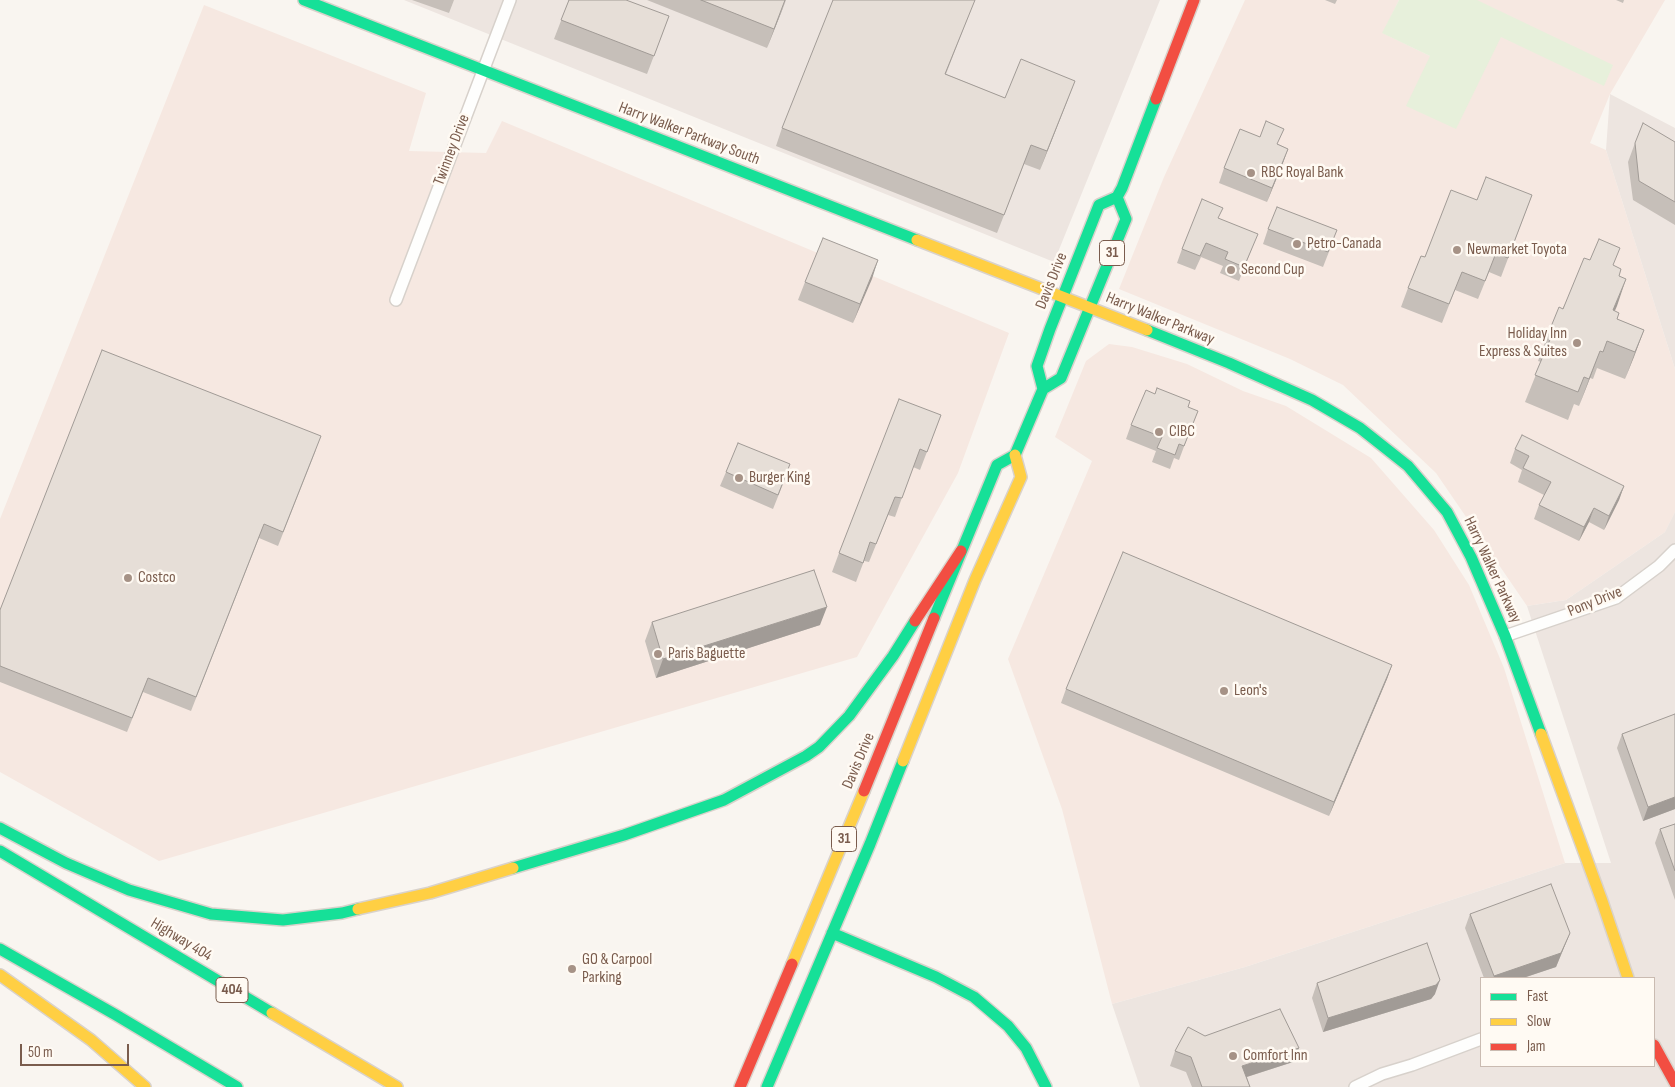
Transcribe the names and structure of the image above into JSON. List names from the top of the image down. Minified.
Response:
{"streets":{"main road":["Harry Walker Parkway South","31","Davis Drive","Harry Walker Parkway","Highway 404","404"],"street":["Twinney Drive","Pony Drive"]},"crossings":[["Harry Walker Parkway South","Twinney Drive"],["Harry Walker Parkway South","Davis Drive"],["Harry Walker Parkway South","Harry Walker Parkway"],["31","Davis Drive"],["31","Harry Walker Parkway"],["Davis Drive","Harry Walker Parkway"],["Harry Walker Parkway","Pony Drive"]],"places":["RBC Royal Bank","Petro-Canada","Newmarket Toyota","Second Cup","Holiday Inn Express & Suites","CIBC","Burger King","Costco","Paris Baguette","Leon's","GO & Carpool Parking","Comfort Inn"],"legend":["Fast","Slow","Jam"],"scale_bar":"50 m"}
